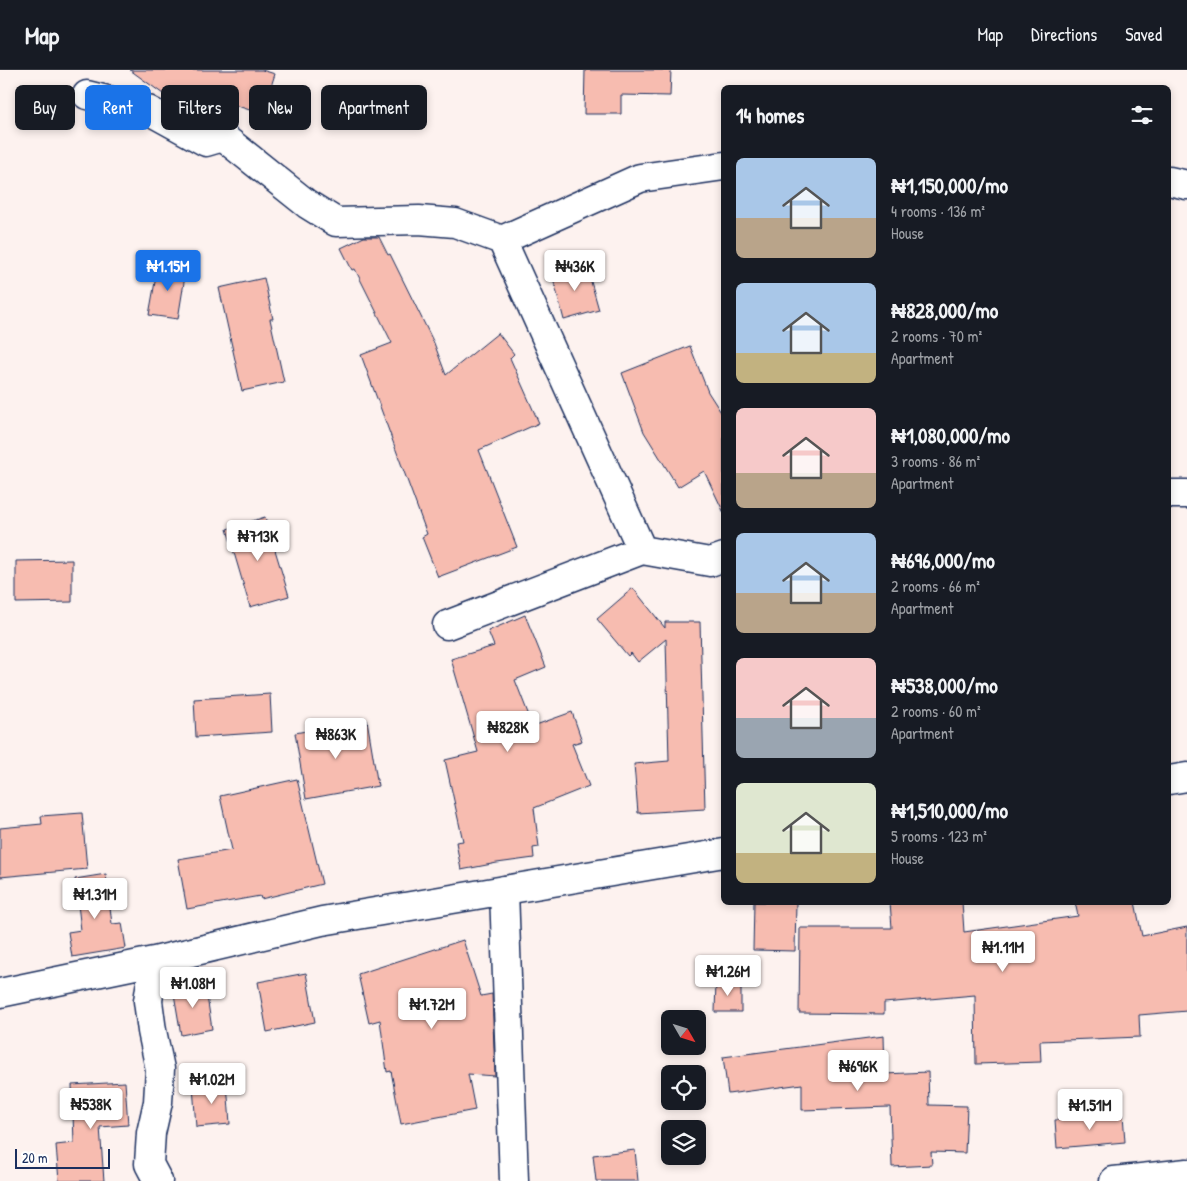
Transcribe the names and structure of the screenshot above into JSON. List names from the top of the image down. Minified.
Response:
{"scale_bar":"20 m","north":"bottom right","page":{"header":"Map","nav":["Map","Directions","Saved"],"chip":["Buy","Rent","Filters","New","Apartment"],"heading":"14 homes","list":[{"name":"₦1,150,000/mo","note":"4 rooms · 136 m² · House"},{"name":"₦828,000/mo","note":"2 rooms · 70 m² · Apartment"},{"name":"₦1,080,000/mo","note":"3 rooms · 86 m² · Apartment"},{"name":"₦696,000/mo","note":"2 rooms · 66 m² · Apartment"},{"name":"₦538,000/mo","note":"2 rooms · 60 m² · Apartment"},{"name":"₦1,510,000/mo","note":"5 rooms · 123 m² · House"}],"price":["₦1.15M","₦436K","₦713K","₦828K","₦863K","₦1.31M","₦1.11M","₦1.26M","₦1.08M","₦1.72M","₦696K","₦1.02M","₦538K","₦1.51M"],"scale":"20 m"}}
